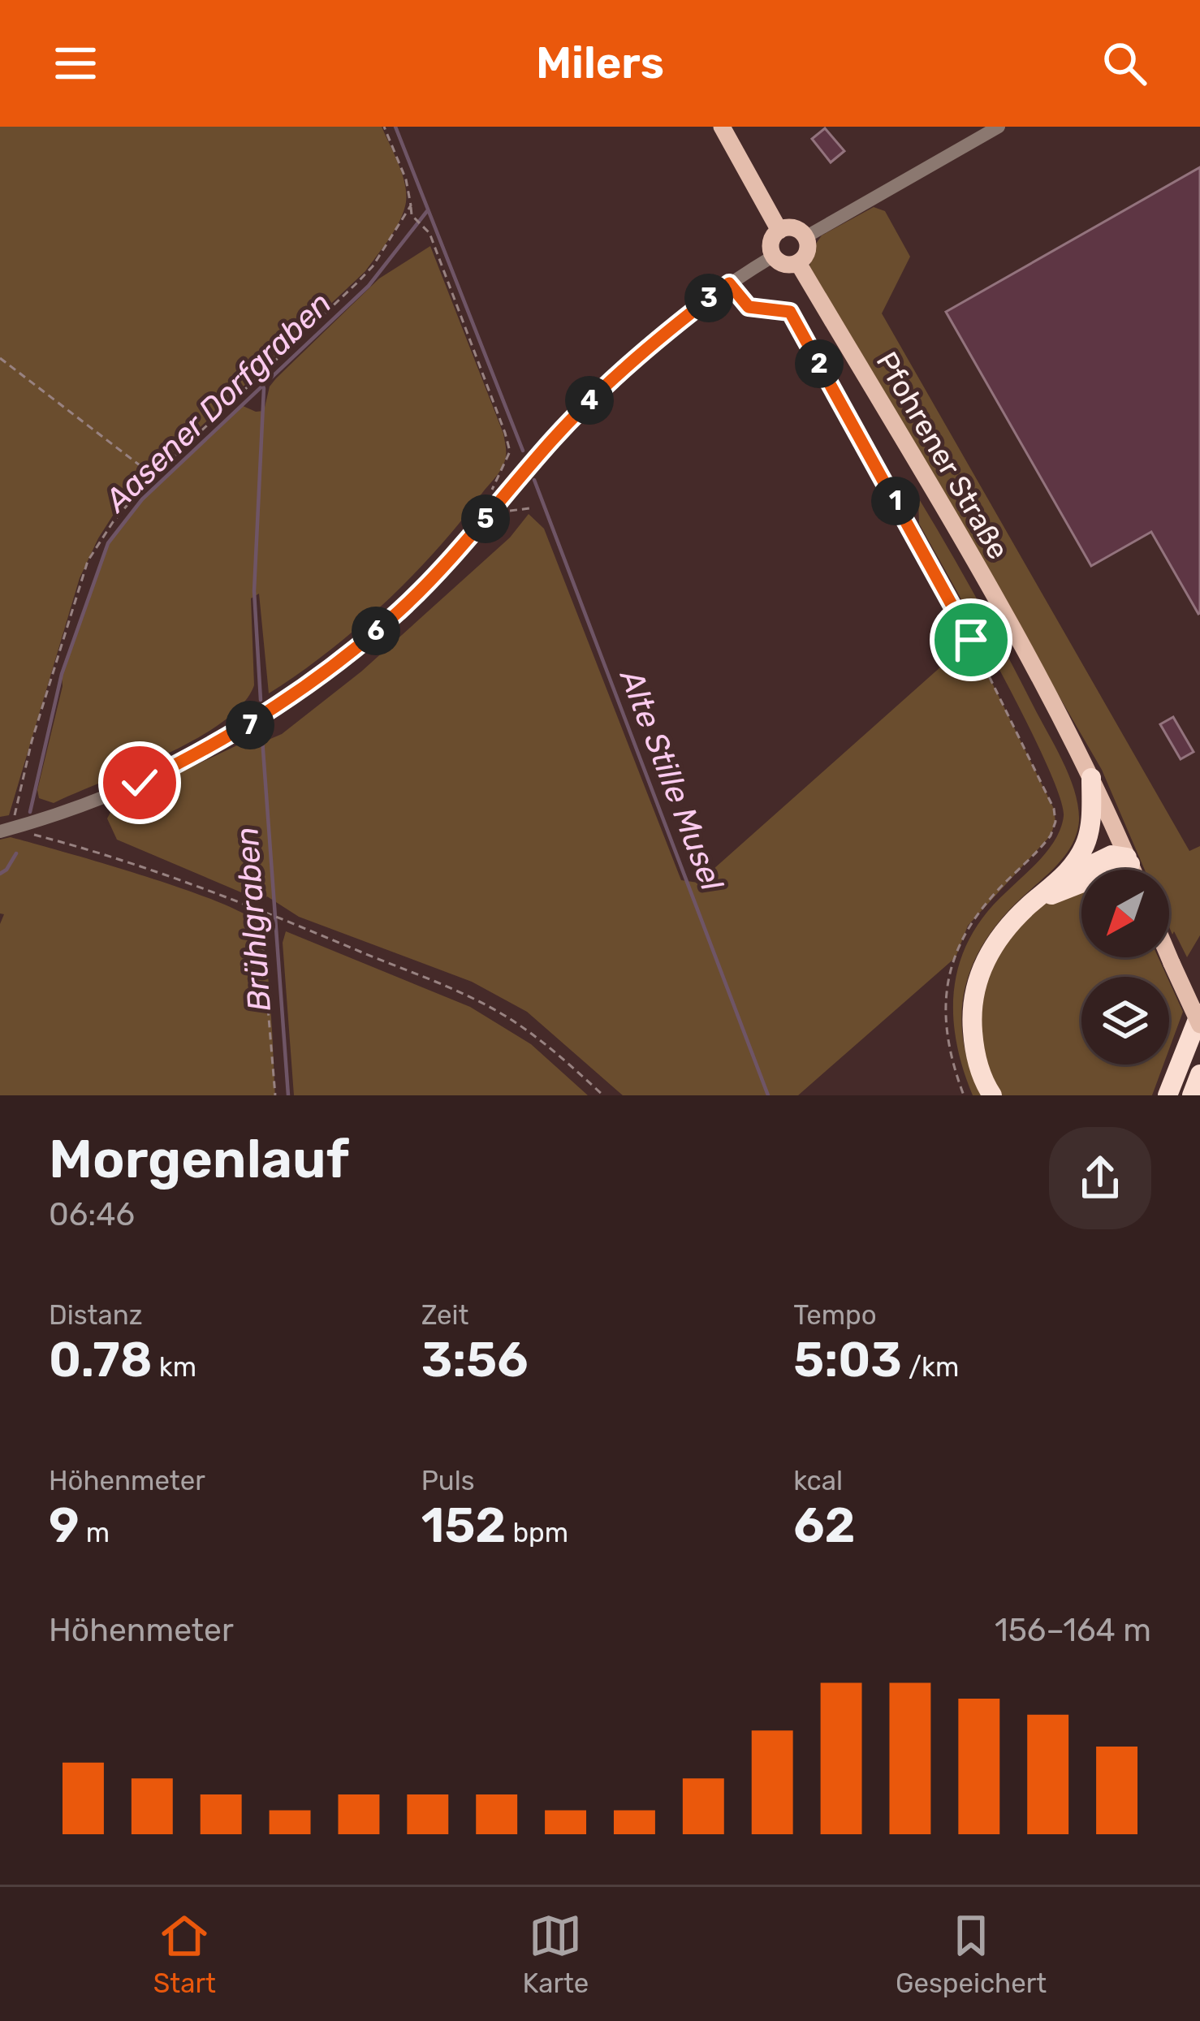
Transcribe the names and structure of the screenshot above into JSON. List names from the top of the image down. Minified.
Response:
{"streets":{"main road":["Pfohrener Straße"]},"water":["Aasener Dorfgraben","Alte Stille Musel","Brühlgraben"],"north":"bottom left","page":{"header":"Milers","pins":["3","2","4","1","5","6","7"],"heading":["Morgenlauf","06:46"],"stats":[["Distanz","0.78 km"],["Zeit","3:56"],["Tempo","5:03 /km"],["Höhenmeter","9 m"],["Puls","152 bpm"],["kcal","62"]],"chart":["Höhenmeter","156–164 m"],"tabs":["Start","Karte","Gespeichert"]}}
